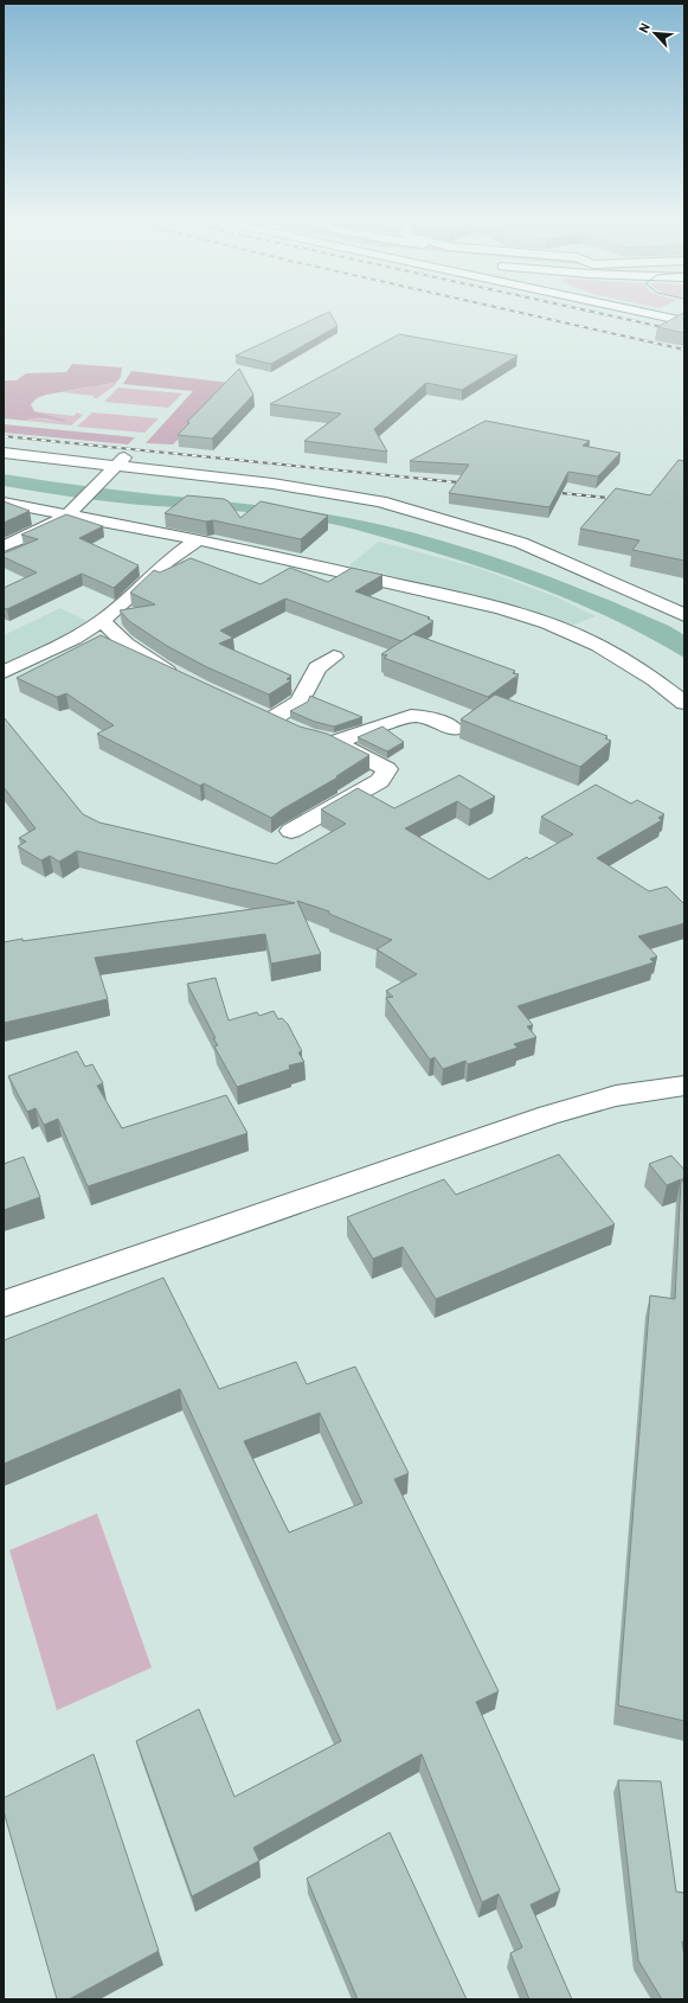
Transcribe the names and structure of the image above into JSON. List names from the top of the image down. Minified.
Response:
{"north":"top left"}
